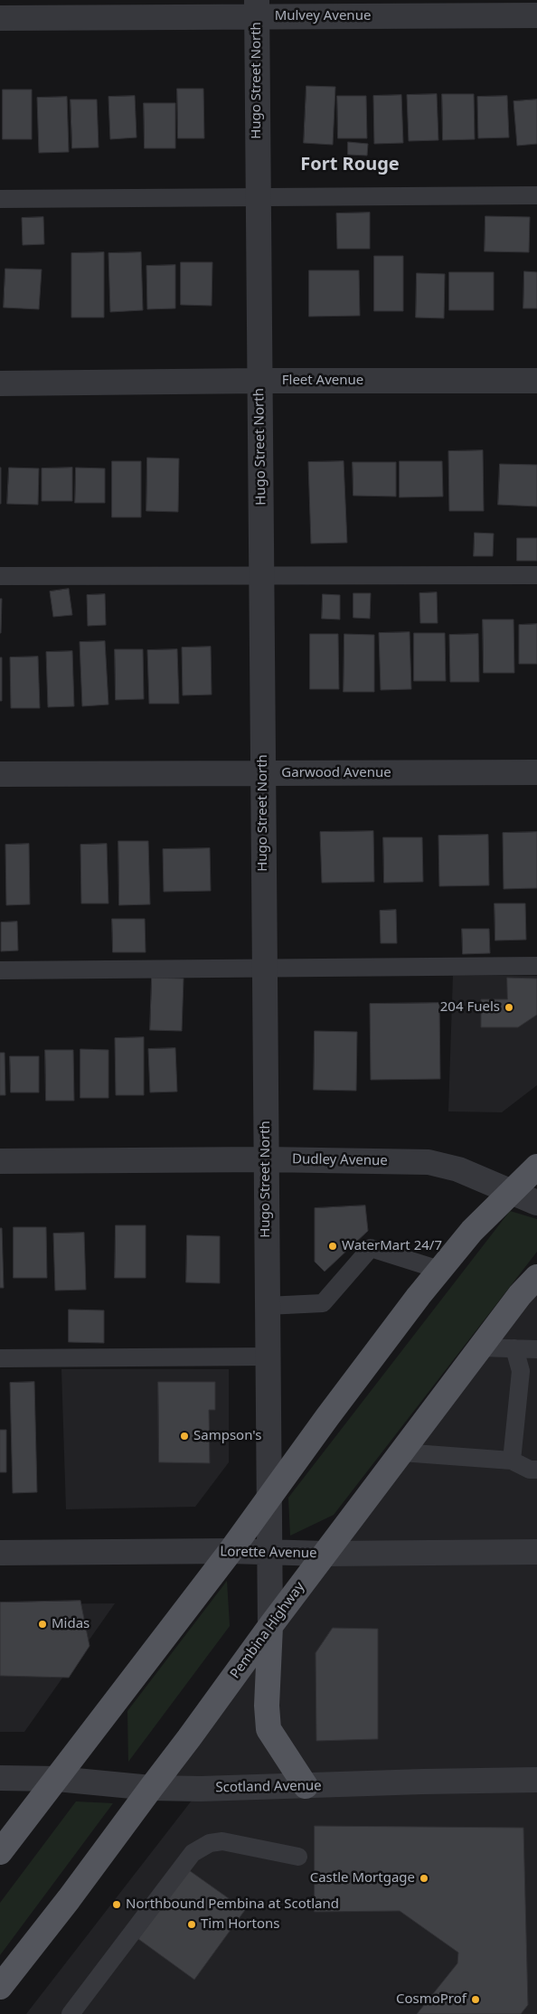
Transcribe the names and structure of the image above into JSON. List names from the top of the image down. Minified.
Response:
{"streets":{"main road":["Pembina Highway"],"street":["Mulvey Avenue","Hugo Street North","Fleet Avenue","Garwood Avenue","Dudley Avenue","Lorette Avenue","Scotland Avenue"]},"crossings":[["Mulvey Avenue","Hugo Street North"],["Hugo Street North","Fleet Avenue"],["Hugo Street North","Garwood Avenue"],["Hugo Street North","Dudley Avenue"],["Hugo Street North","Lorette Avenue"],["Hugo Street North","Pembina Highway"],["Lorette Avenue","Pembina Highway"],["Pembina Highway","Scotland Avenue"]],"districts":["Fort Rouge"],"places":["204 Fuels","WaterMart 24/7","Sampson's","Midas","Castle Mortgage","Northbound Pembina at Scotland","Tim Hortons","CosmoProf"]}
